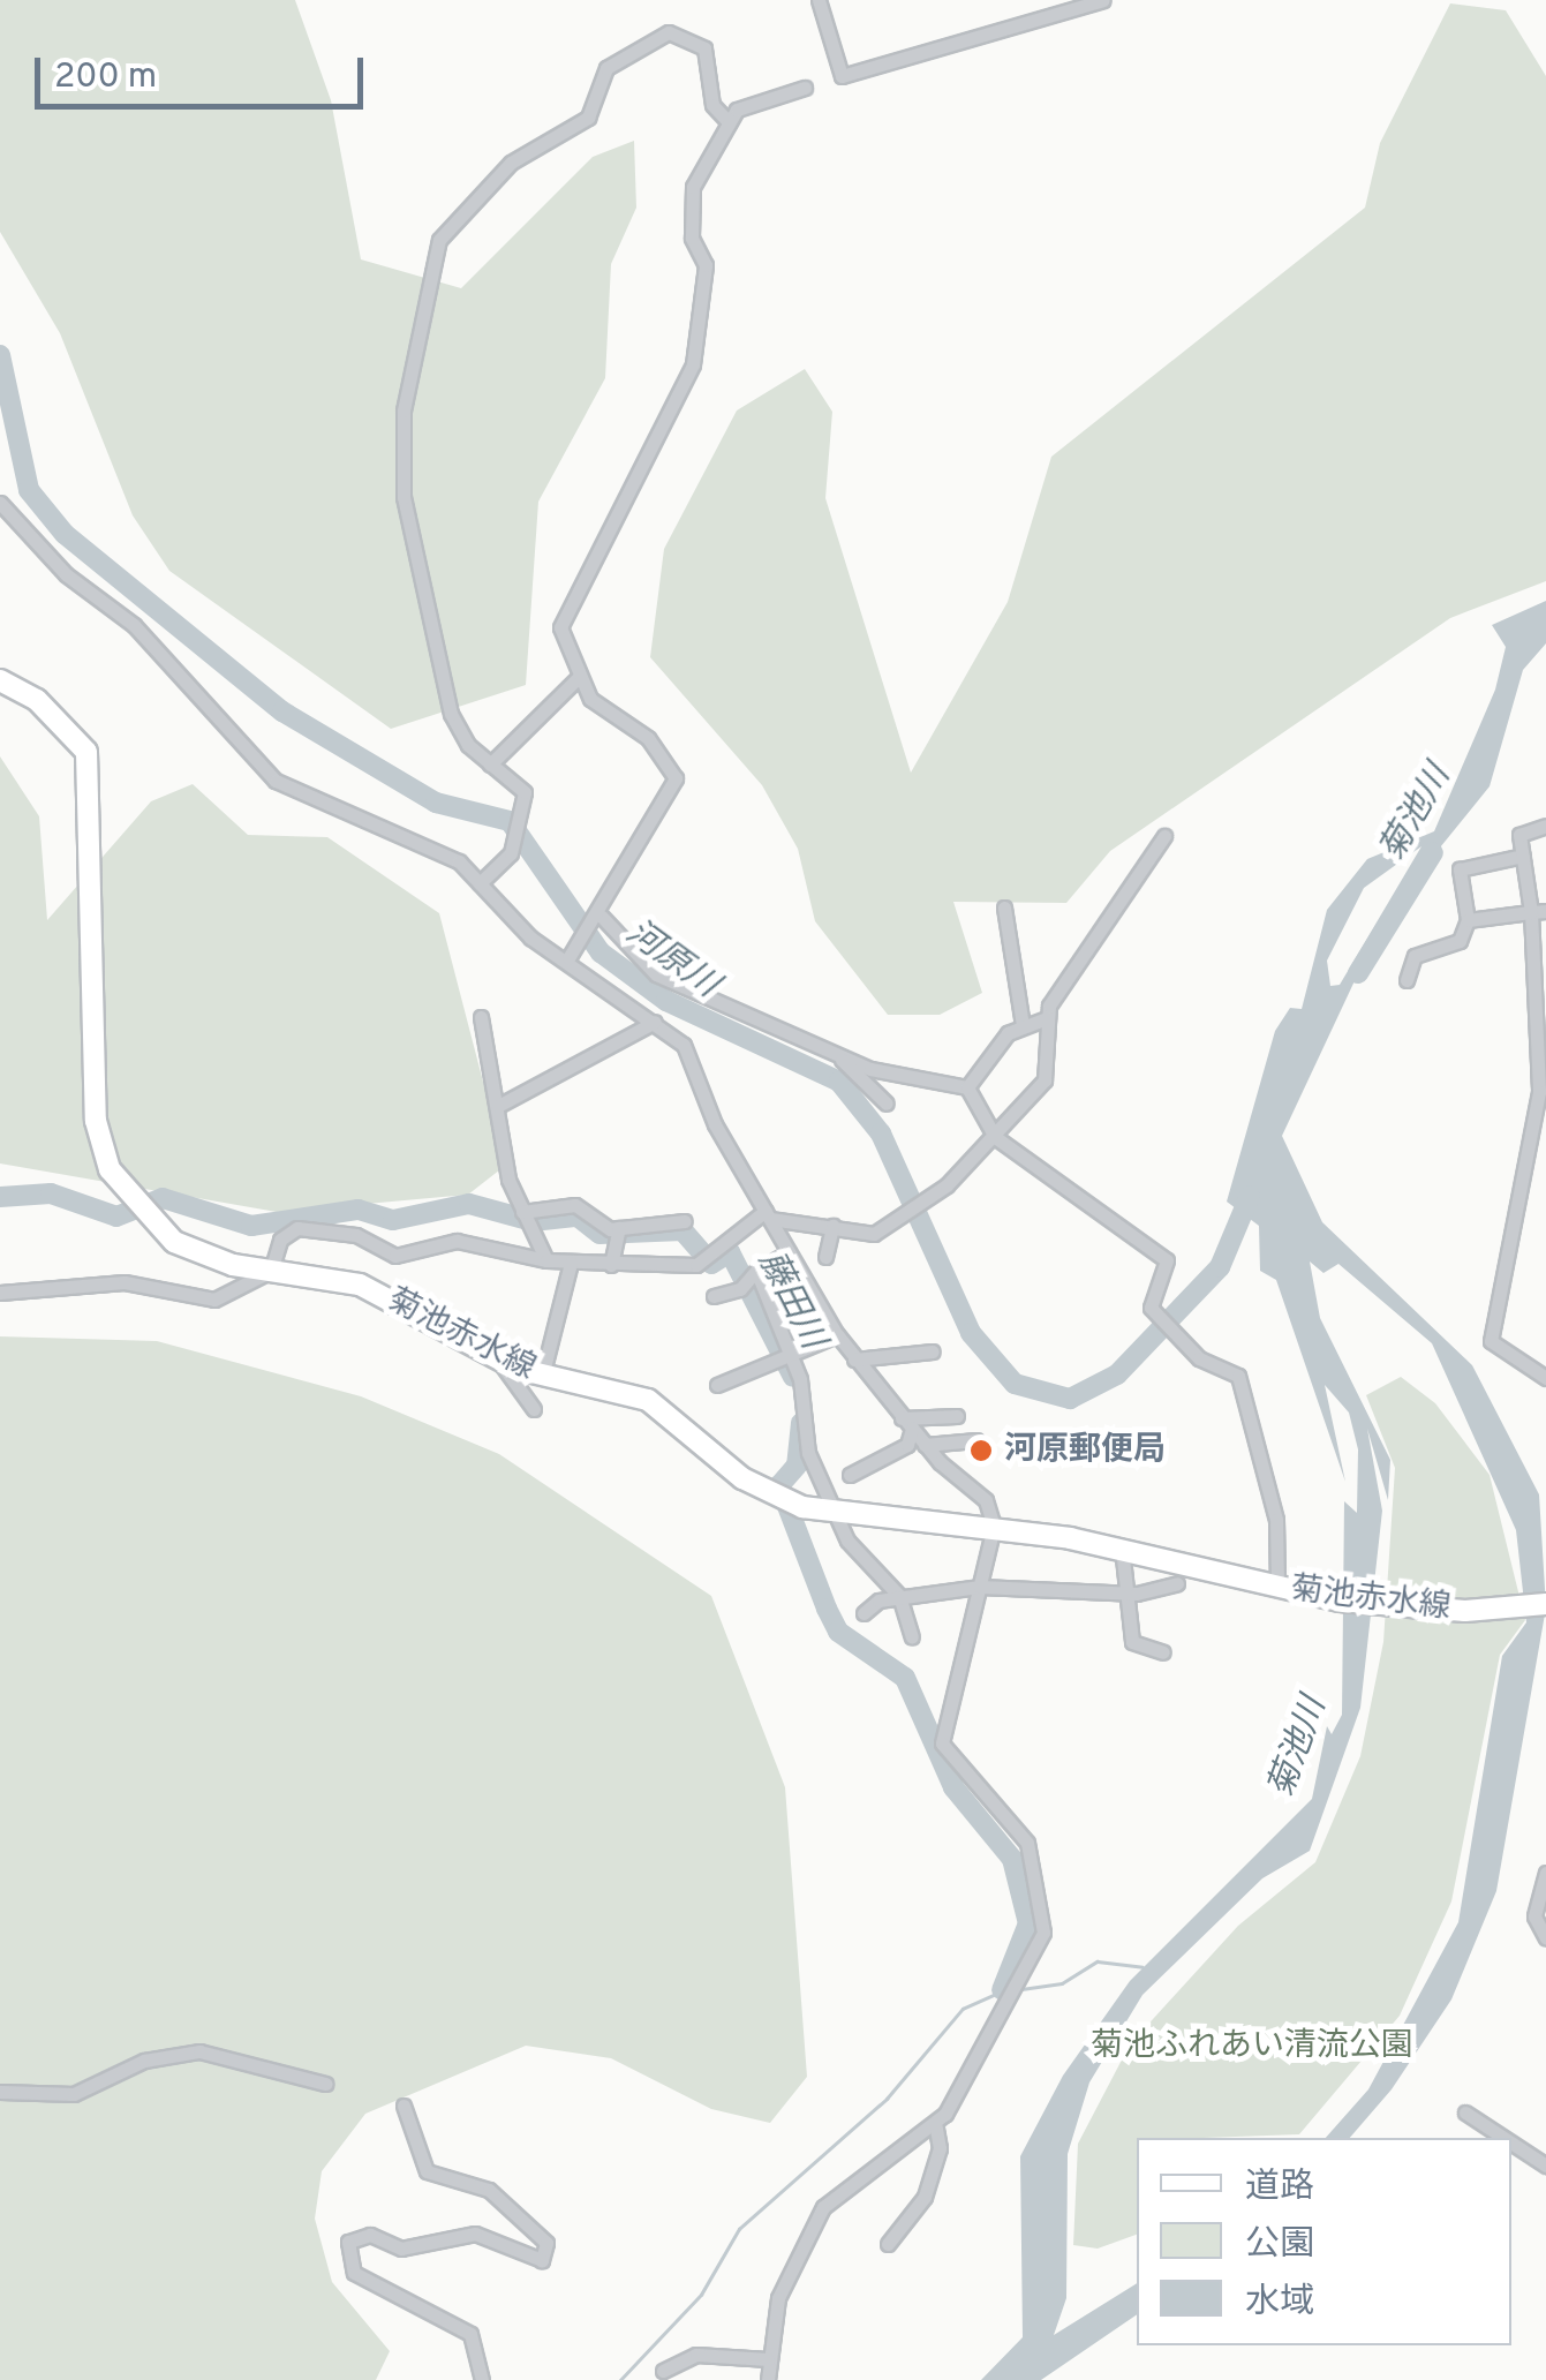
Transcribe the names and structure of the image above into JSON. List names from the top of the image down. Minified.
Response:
{"streets":{"main road":["菊池赤水線"]},"water":["菊池川","河原川","藤田川"],"parks":["菊池ふれあい清流公園"],"places":["河原郵便局"],"legend":["道路","公園","水域"],"scale_bar":"200 m"}
